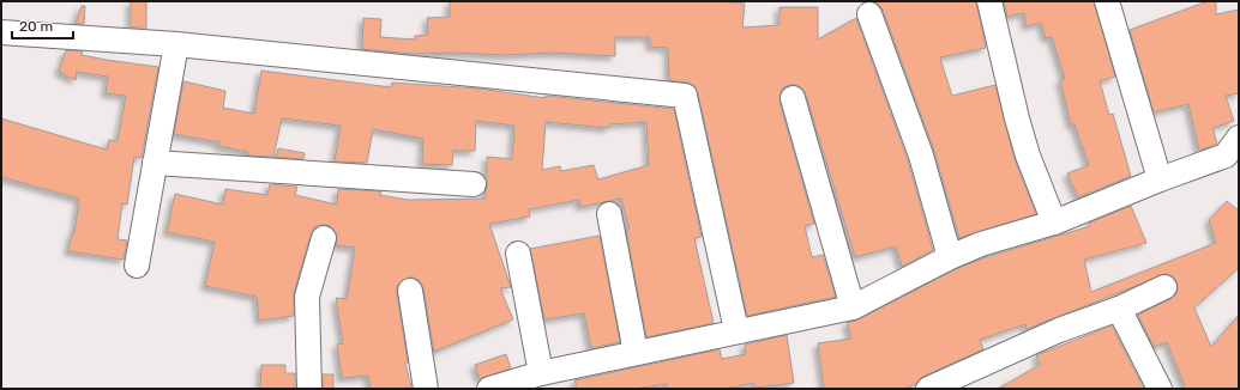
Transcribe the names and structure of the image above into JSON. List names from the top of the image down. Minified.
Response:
{"scale_bar":"20 m"}
